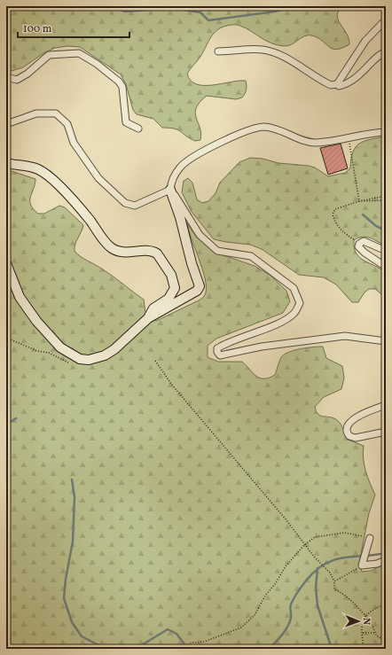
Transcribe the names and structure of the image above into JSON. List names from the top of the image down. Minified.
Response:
{"scale_bar":"100 m","north":"right"}
